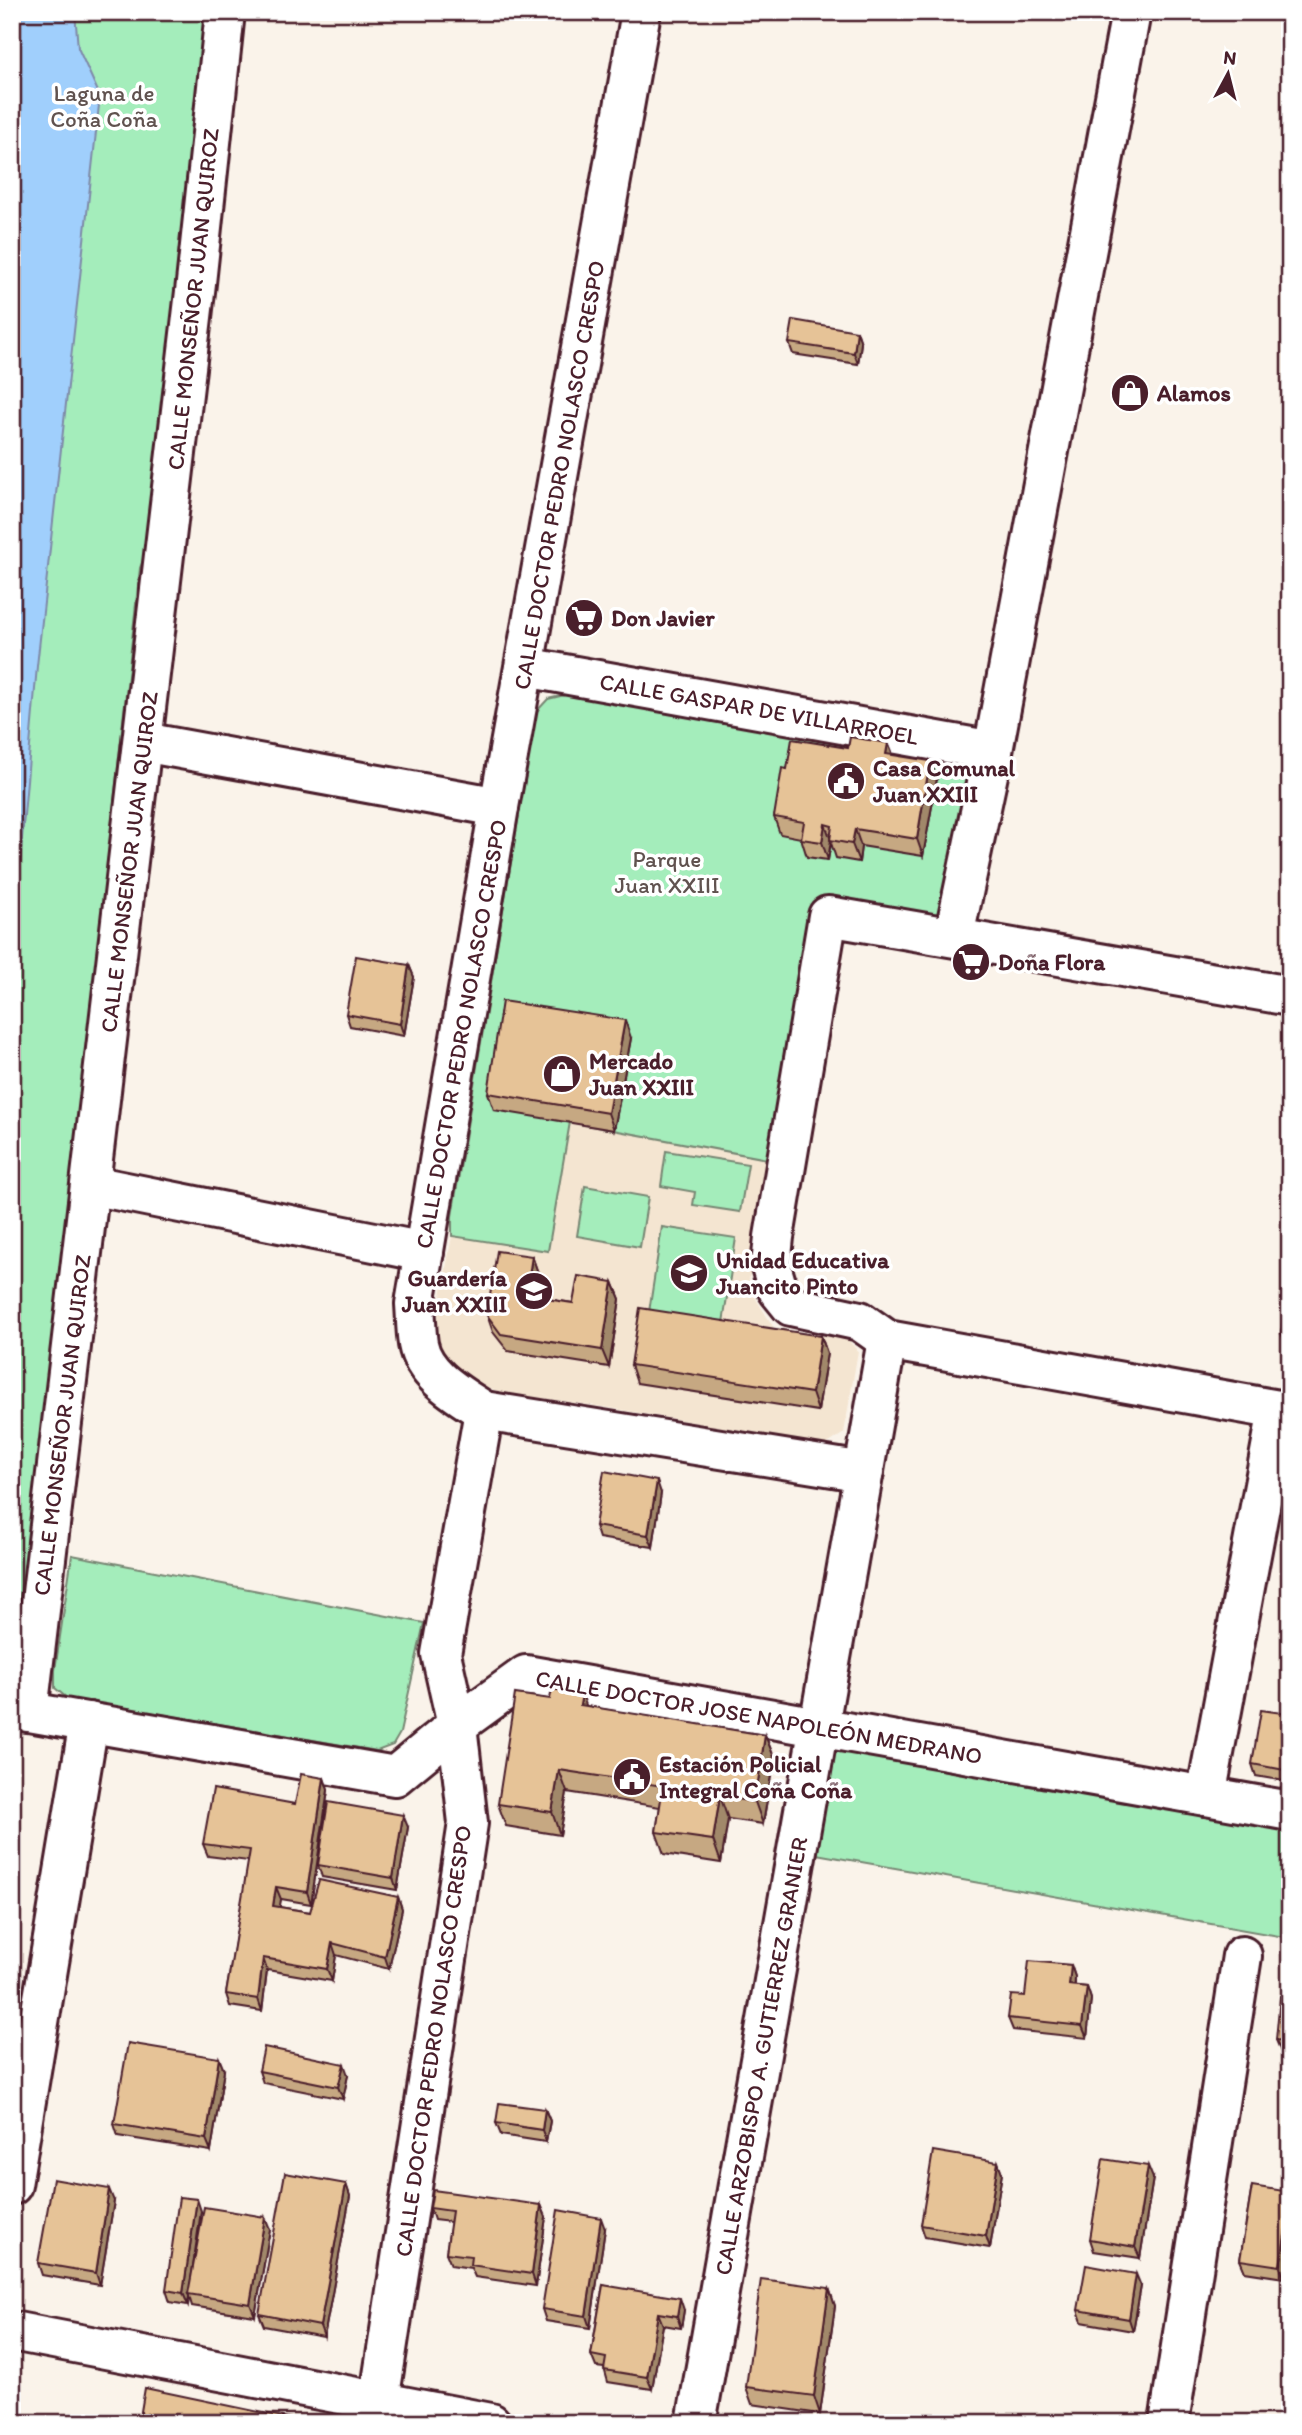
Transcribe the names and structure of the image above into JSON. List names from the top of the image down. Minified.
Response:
{"streets":{"street":["CALLE MONSEÑOR JUAN QUIROZ","CALLE DOCTOR PEDRO NOLASCO CRESPO","CALLE GASPAR DE VILLARROEL","CALLE DOCTOR JOSE NAPOLEÓN MEDRANO","CALLE ARZOBISPO A. GUTIERREZ GRANIER"]},"crossings":[["CALLE MONSEÑOR JUAN QUIROZ","CALLE DOCTOR JOSE NAPOLEÓN MEDRANO"],["CALLE DOCTOR PEDRO NOLASCO CRESPO","CALLE GASPAR DE VILLARROEL"],["CALLE DOCTOR PEDRO NOLASCO CRESPO","CALLE DOCTOR JOSE NAPOLEÓN MEDRANO"],["CALLE DOCTOR JOSE NAPOLEÓN MEDRANO","CALLE ARZOBISPO A. GUTIERREZ GRANIER"]],"parks":["Laguna de Coña Coña","Parque Juan XXIII"],"places":{"shop":["Alamos","Mercado Juan XXIII"],"supermarket":["Don Javier","Doña Flora"],"public building":["Casa Comunal Juan XXIII","Estación Policial Integral Coña Coña"],"school or university":["Unidad Educativa Juancito Pinto","Guardería Juan XXIII"]},"north":"top"}
